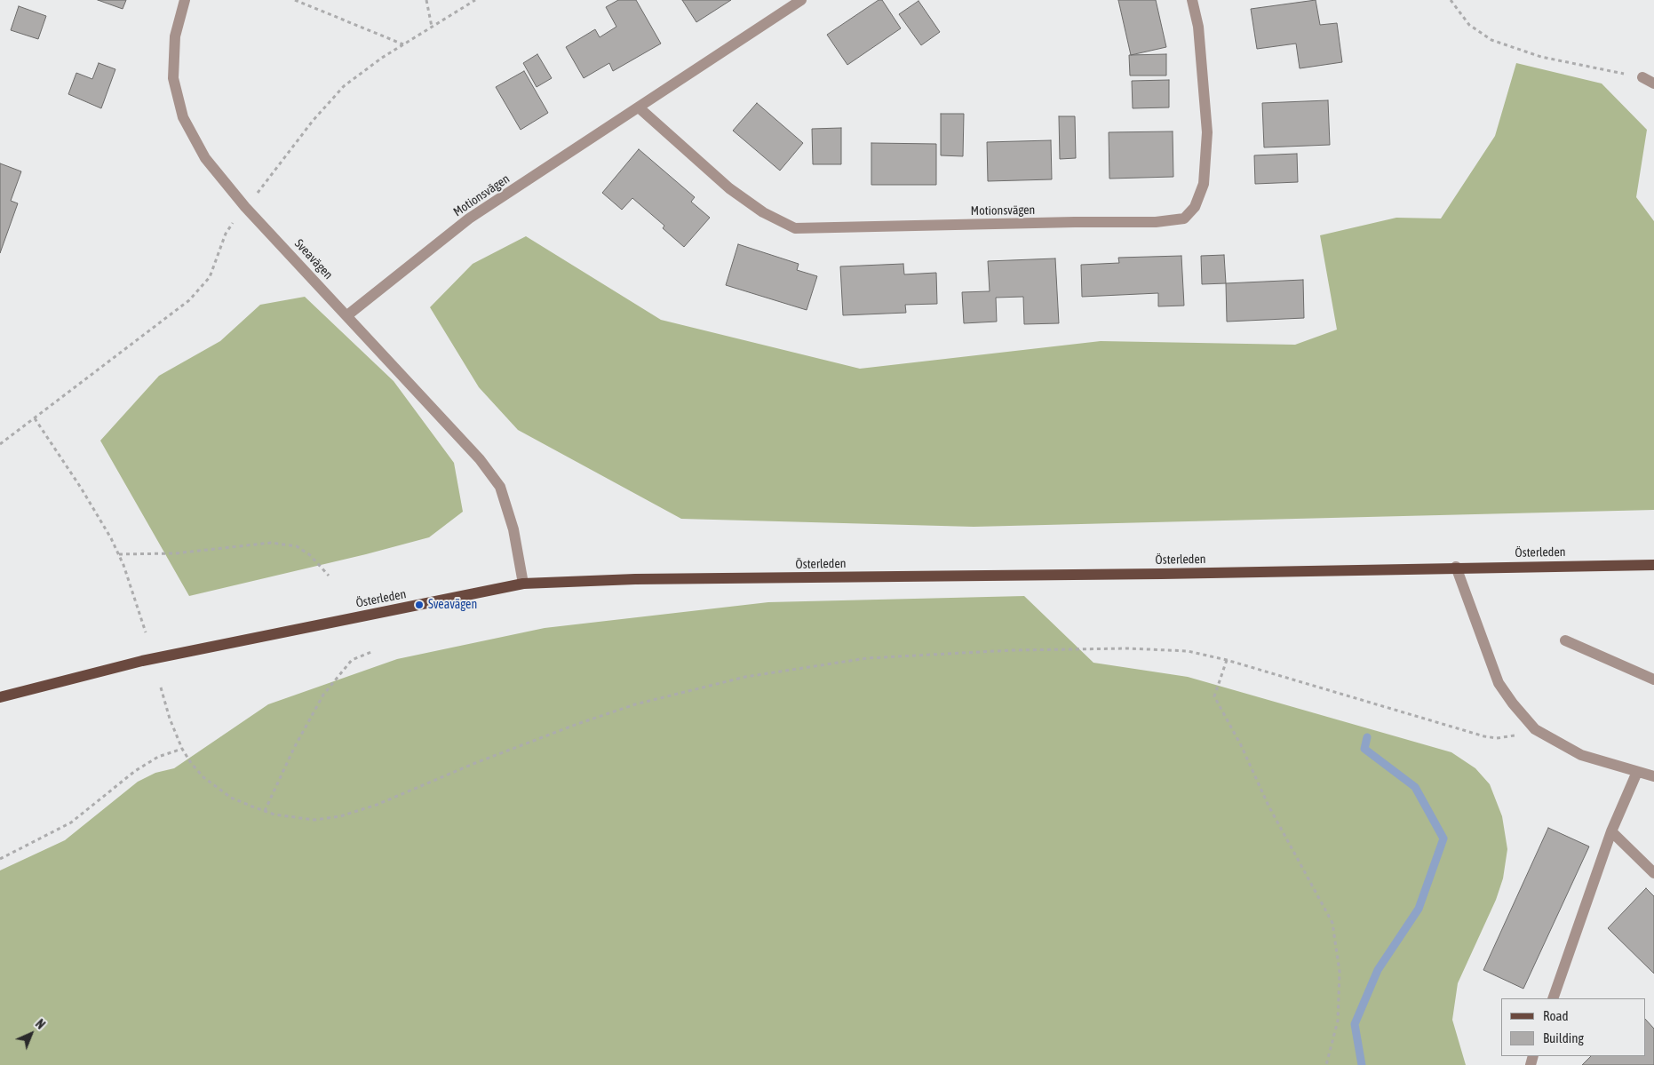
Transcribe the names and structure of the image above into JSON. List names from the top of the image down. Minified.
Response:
{"streets":{"main road":["Österleden"],"street":["Motionsvägen","Sveavägen"]},"crossings":[["Motionsvägen","Sveavägen"],["Sveavägen","Österleden"]],"places":["Sveavägen"],"legend":["Road","Building"],"north":"top right"}
